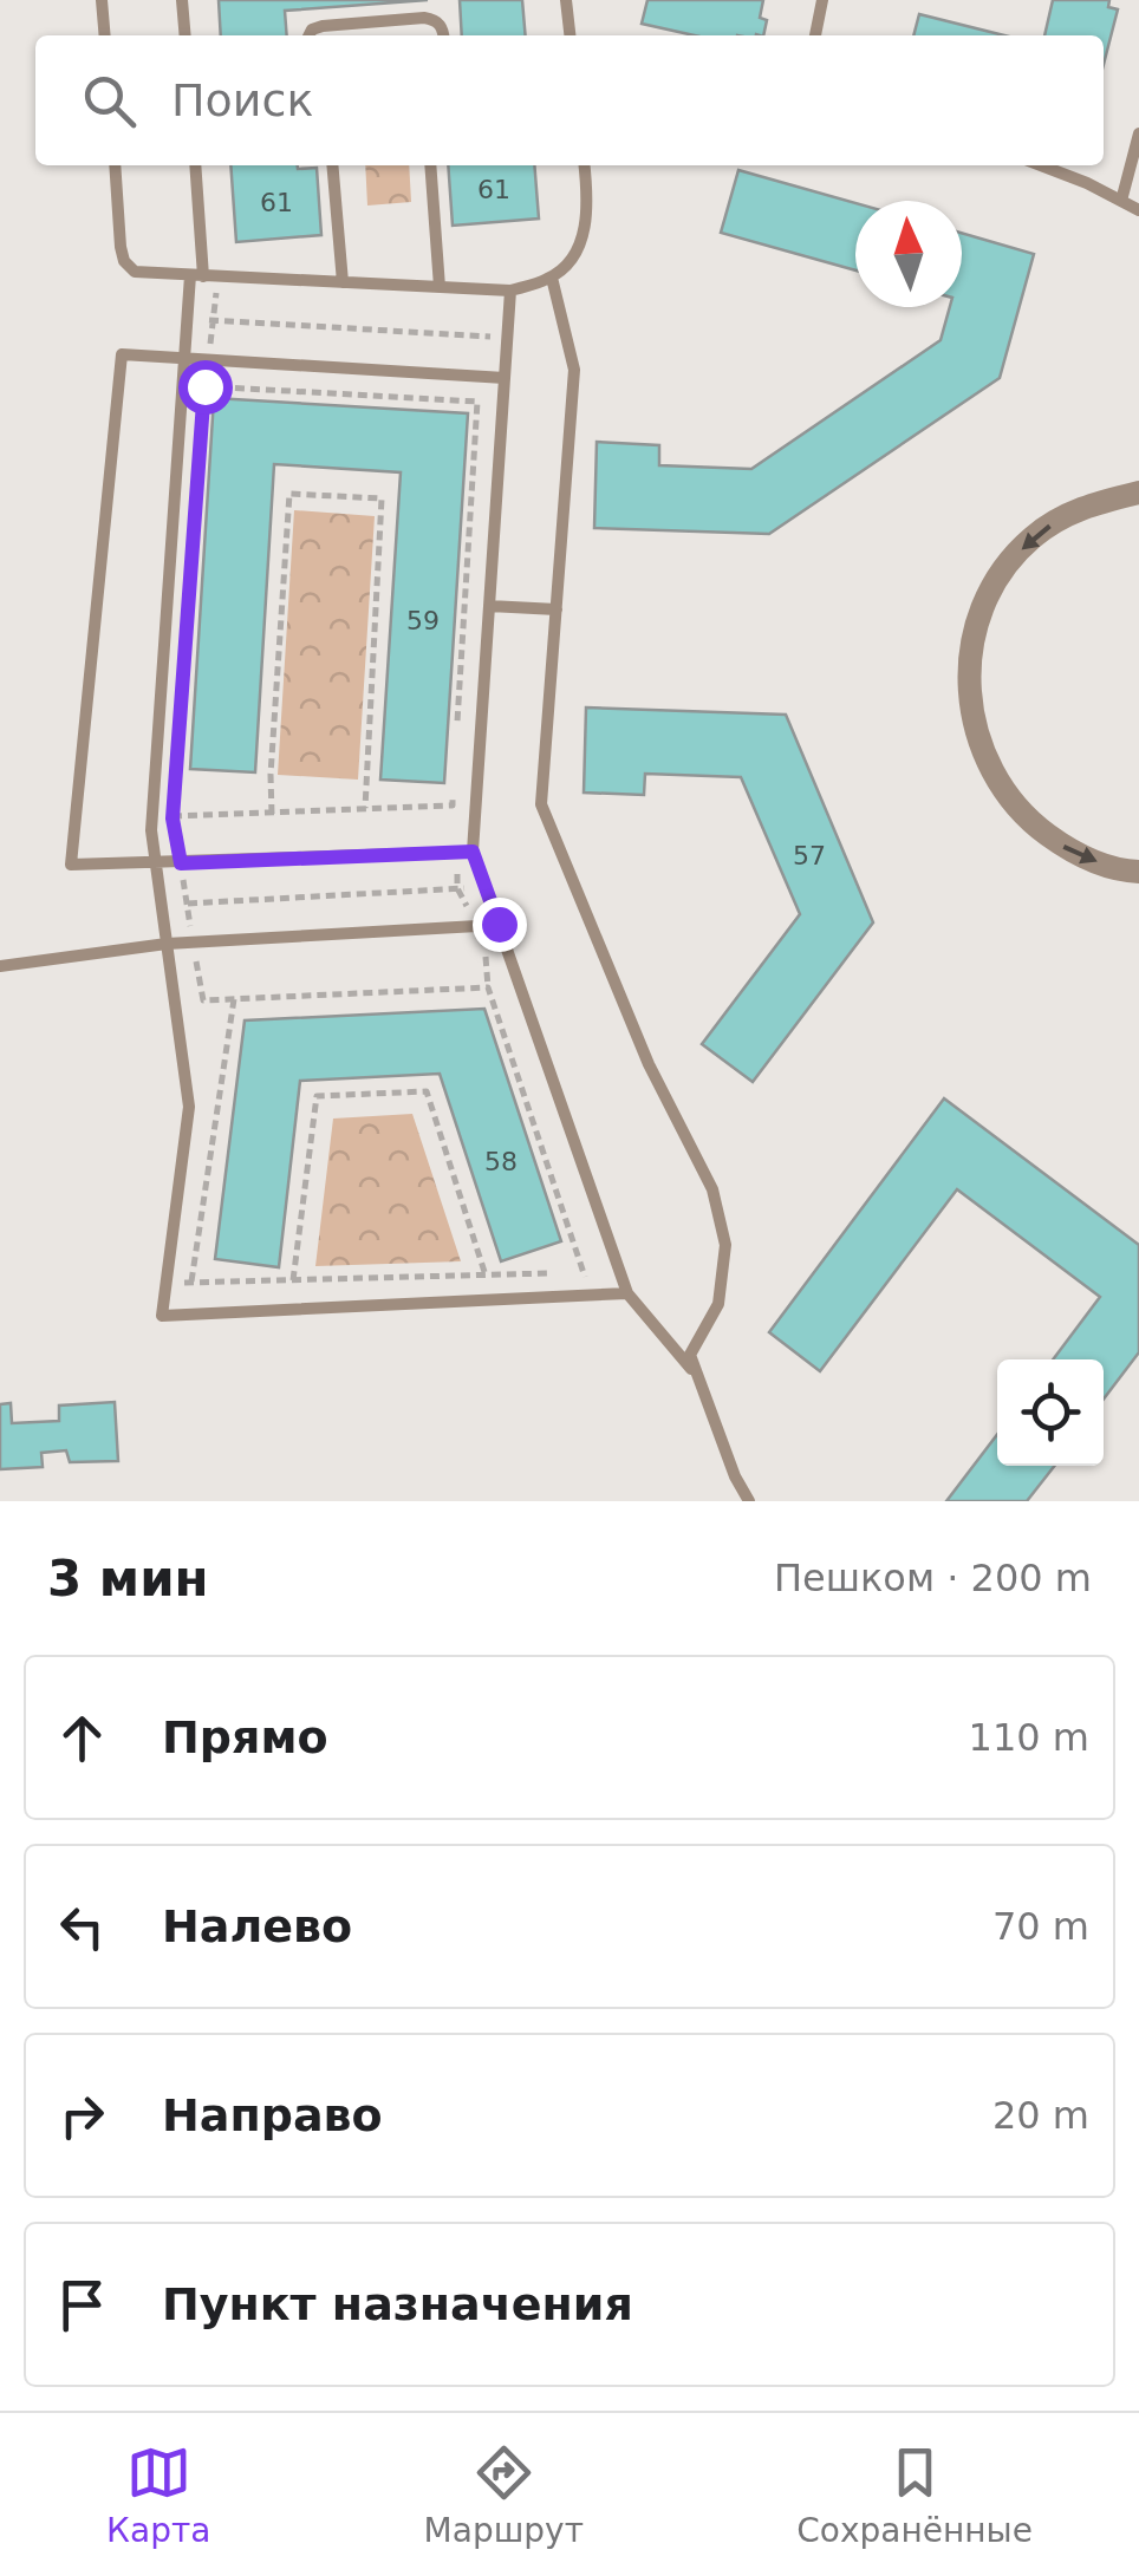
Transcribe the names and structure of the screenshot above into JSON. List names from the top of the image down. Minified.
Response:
{"house_numbers":["61","61","59","57","58"],"north":"top","page":{"search":"Поиск","heading":["3 мин","Пешком · 200 m"],"list":[["Прямо","110 m"],["Налево","70 m"],["Направо","20 m"],"Пункт назначения"],"nav":["Карта","Маршрут","Сохранённые"]}}
